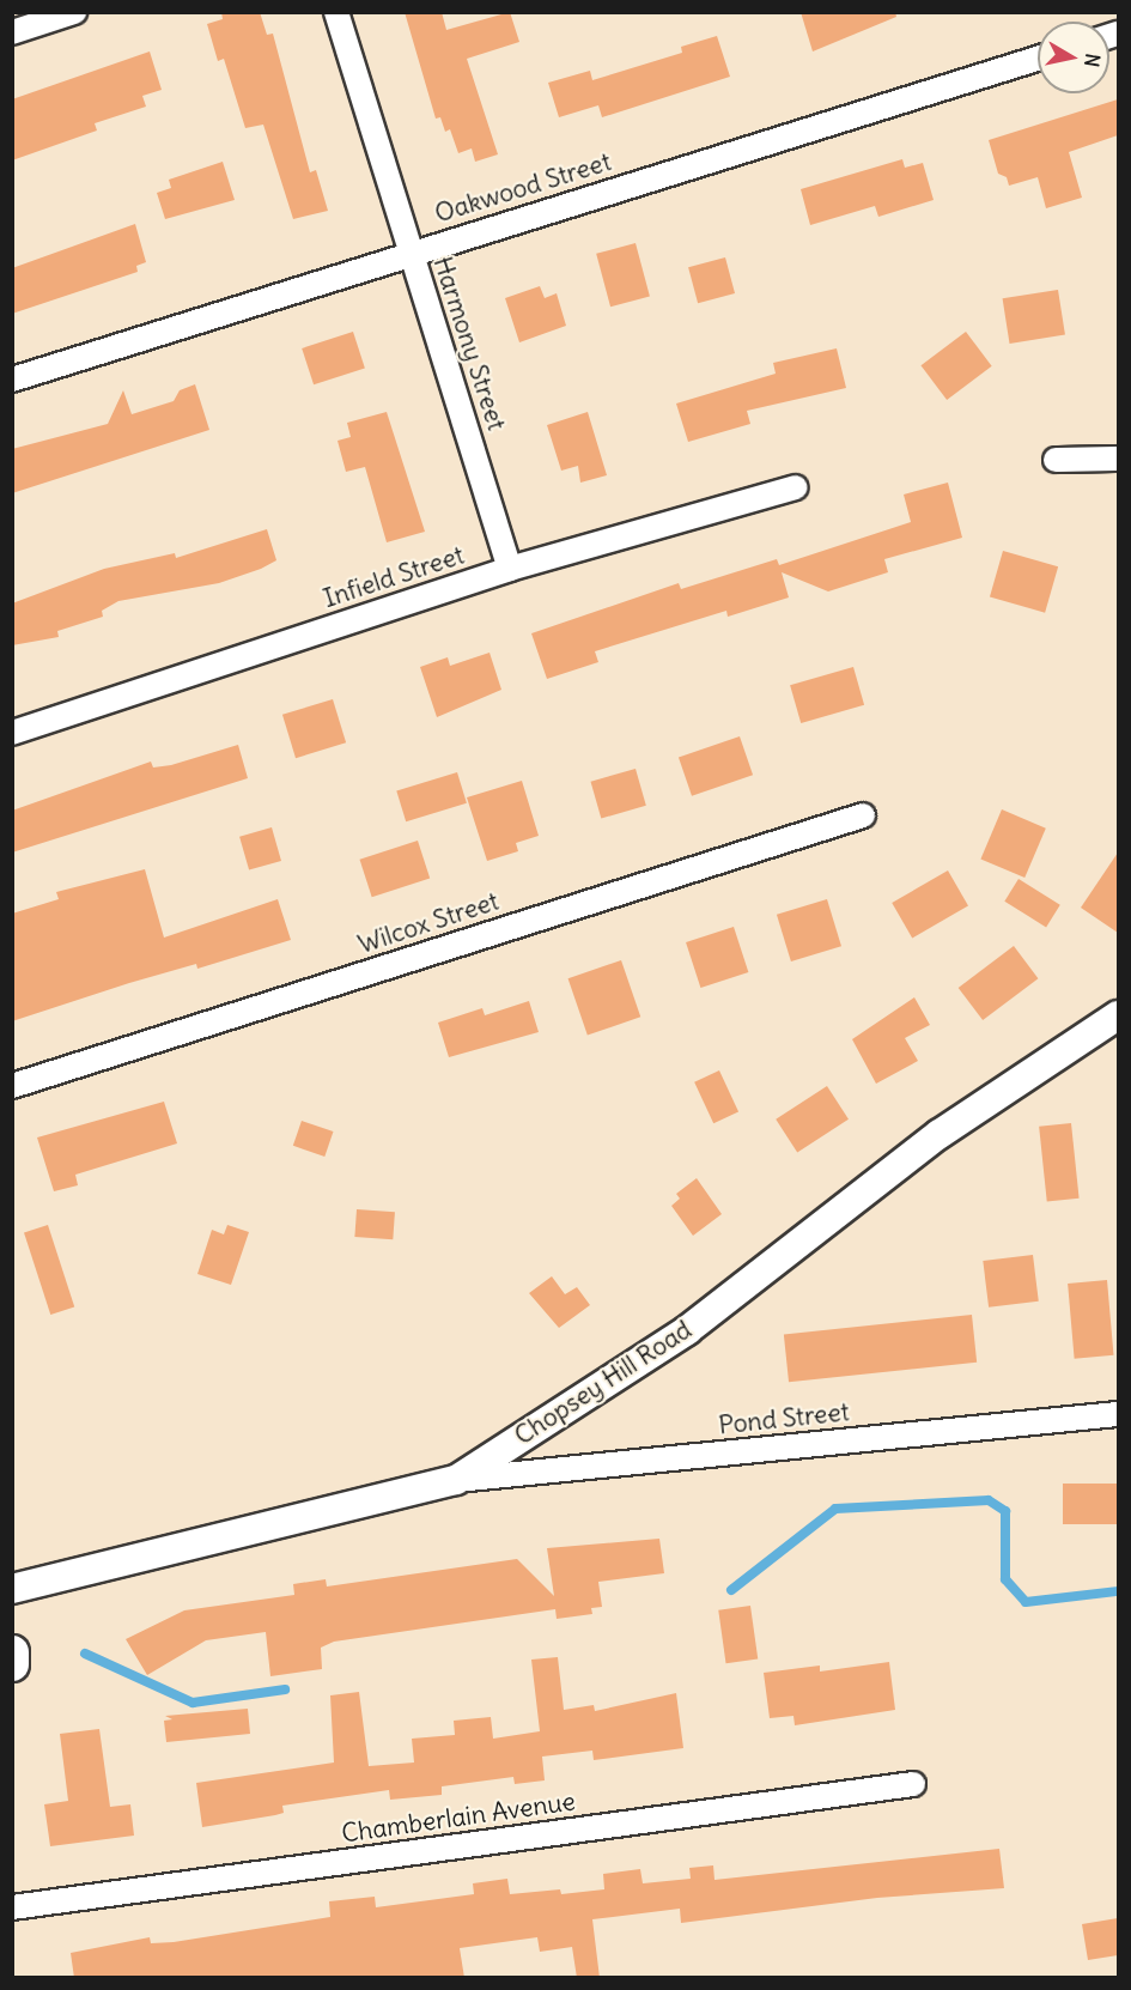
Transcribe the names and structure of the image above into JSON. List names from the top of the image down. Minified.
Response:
{"streets":{"street":["Oakwood Street","Harmony Street","Infield Street","Wilcox Street","Chopsey Hill Road","Pond Street","Chamberlain Avenue"]},"crossings":[["Oakwood Street","Harmony Street"],["Harmony Street","Infield Street"],["Chopsey Hill Road","Pond Street"]],"north":"right"}
